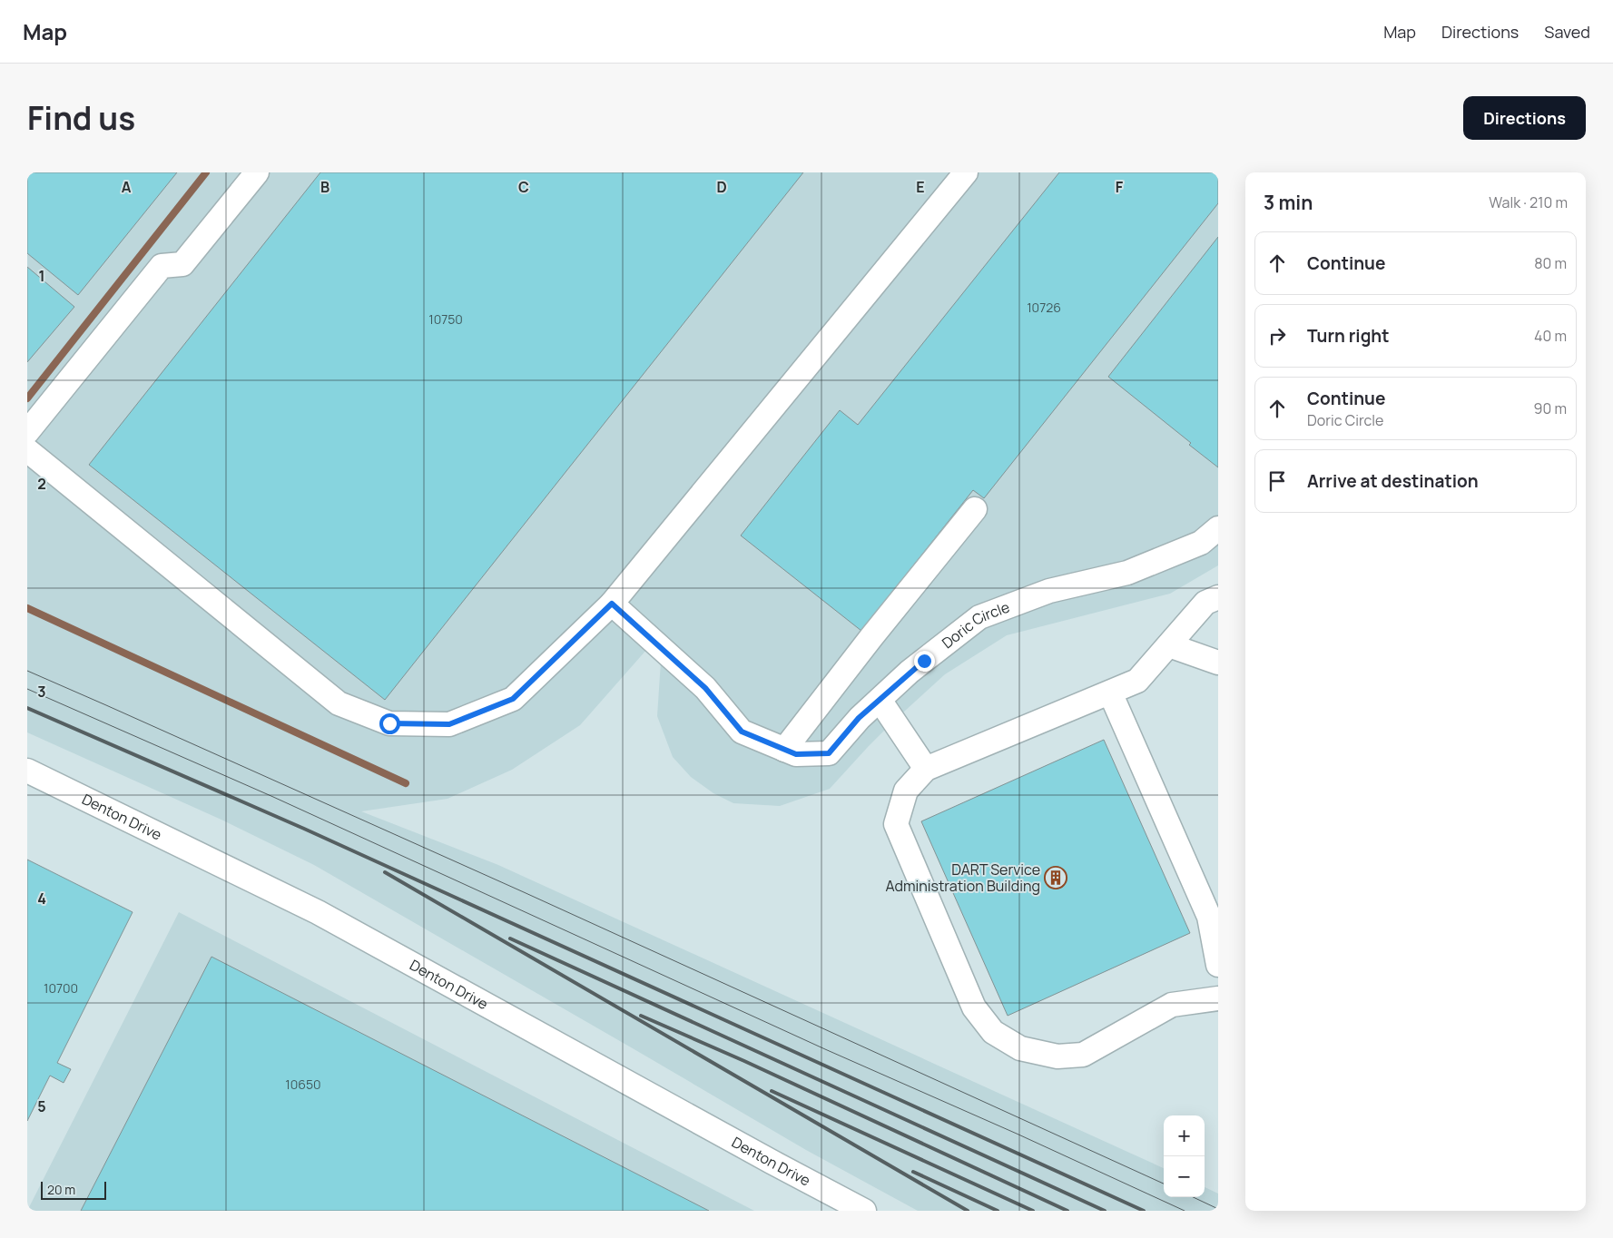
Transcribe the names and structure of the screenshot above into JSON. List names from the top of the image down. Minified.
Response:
{"streets":{"street":["Doric Circle","Denton Drive"]},"places":{"building":["DART Service Administration Building"]},"house_numbers":["10726","10750","10700","10650"],"scale_bar":"20 m","page":{"header":"Map","nav":["Map","Directions","Saved"],"title":"Find us","buttons":"Directions","heading":["3 min","Walk · 210 m"],"list":[["Continue","80 m"],["Turn right","40 m"],["Continue","Doric Circle","90 m"],"Arrive at destination"],"map_buttons":["+","−"],"scale":"20 m"},"grid":{"columns":["A","B","C","D","E","F"],"rows":["1","2","3","4","5"]}}
